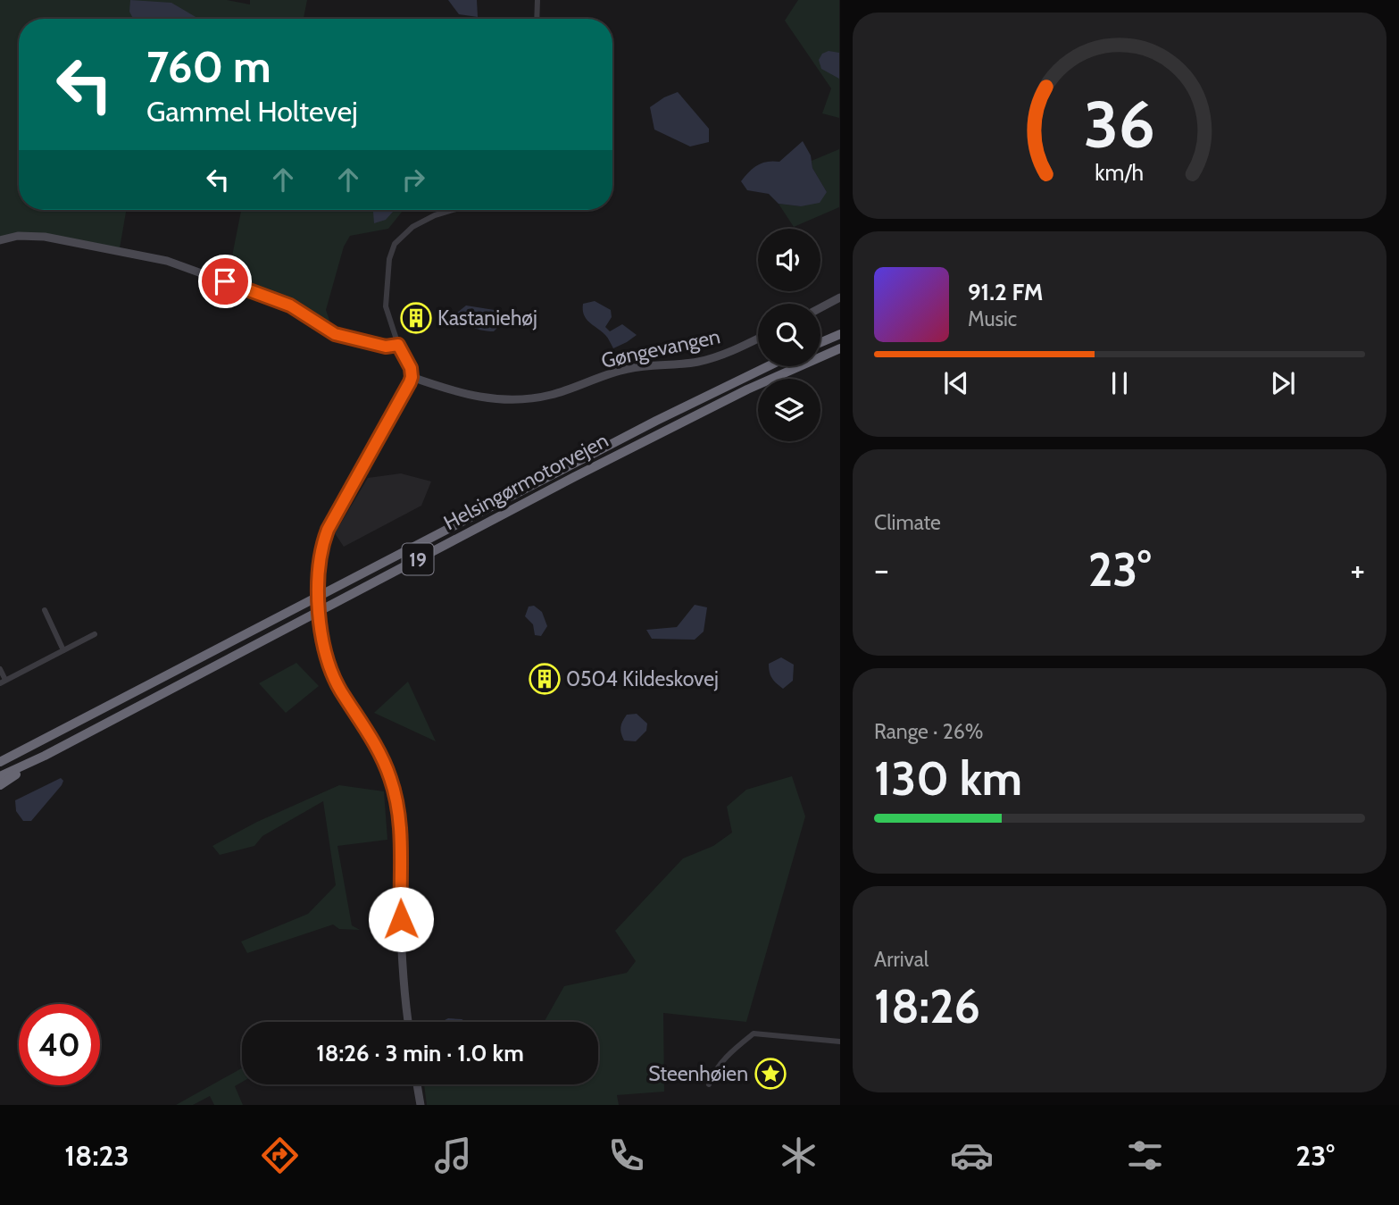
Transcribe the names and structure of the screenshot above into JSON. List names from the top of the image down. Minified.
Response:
{"streets":{"highway":["Helsingørmotorvejen","19"],"street":["Gøngevangen"]},"places":{"building":["Kastaniehøj","0504 Kildeskovej"],"place":["Steenhøien"]},"page":{"turn":["760 m","Gammel Holtevej"],"song":["91.2 FM","Music"],"tile":["Climate",["Range · 26%","130 km"],["Arrival","18:26"]],"heat":["−","23°","+"],"limit":"40","trip":"18:26 · 3 min · 1.0 km","tabs":["18:23","23°"],"gauge":["36","km/h"]}}
